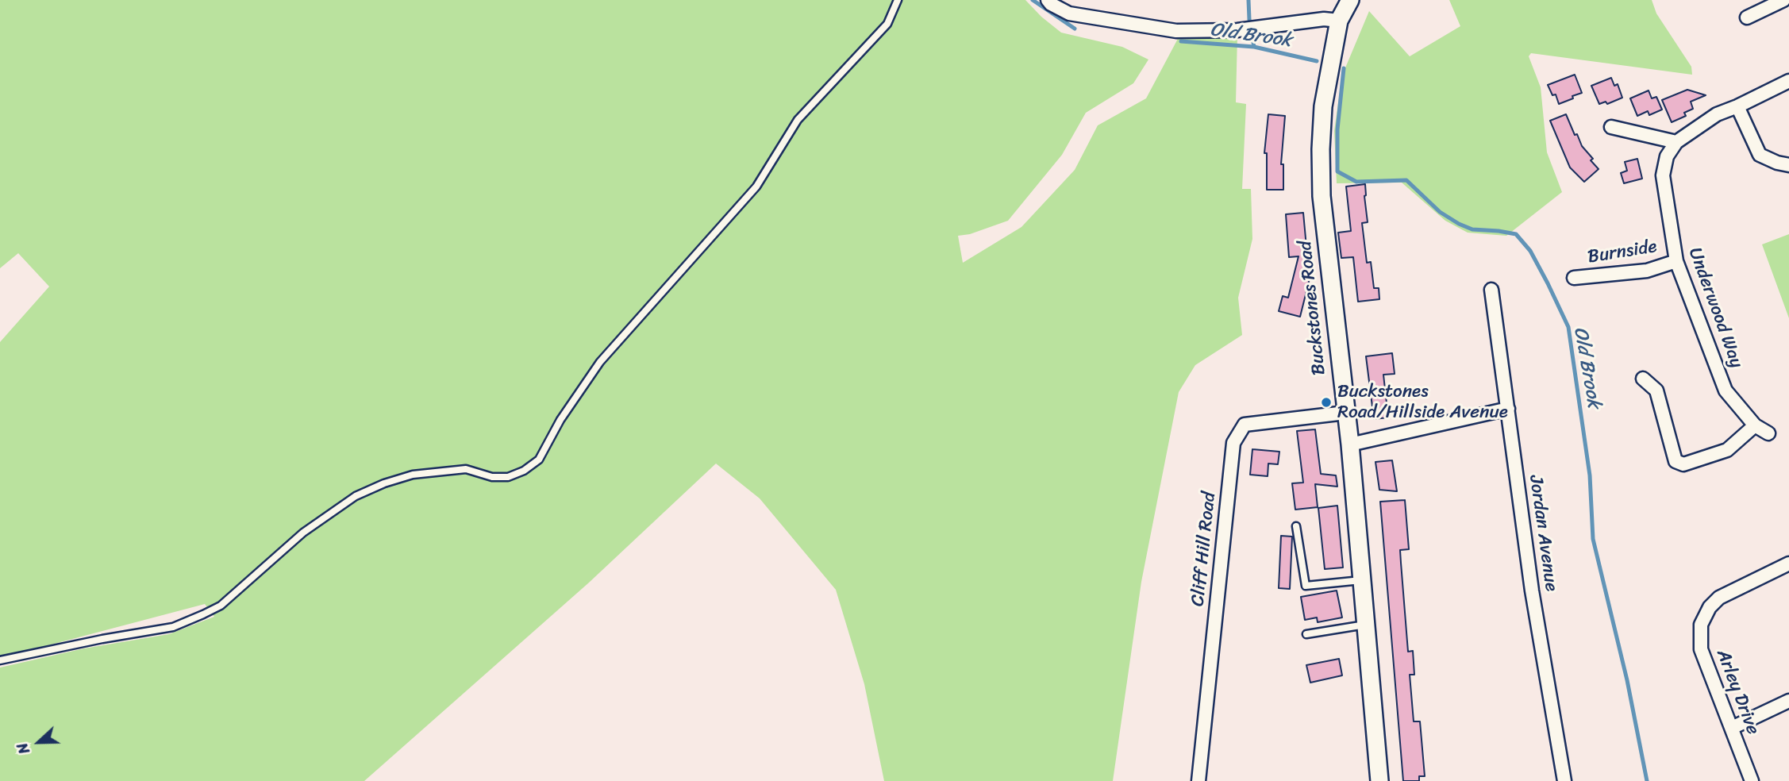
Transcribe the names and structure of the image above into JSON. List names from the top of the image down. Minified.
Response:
{"streets":{"main road":["Buckstones Road"],"street":["Burnside","Underwood Way","Jordan Avenue","Cliff Hill Road","Arley Drive"]},"crossings":[["Burnside","Underwood Way"],["Buckstones Road","Cliff Hill Road"]],"water":["Old Brook"],"places":["Buckstones Road/Hillside Avenue"],"north":"left"}
